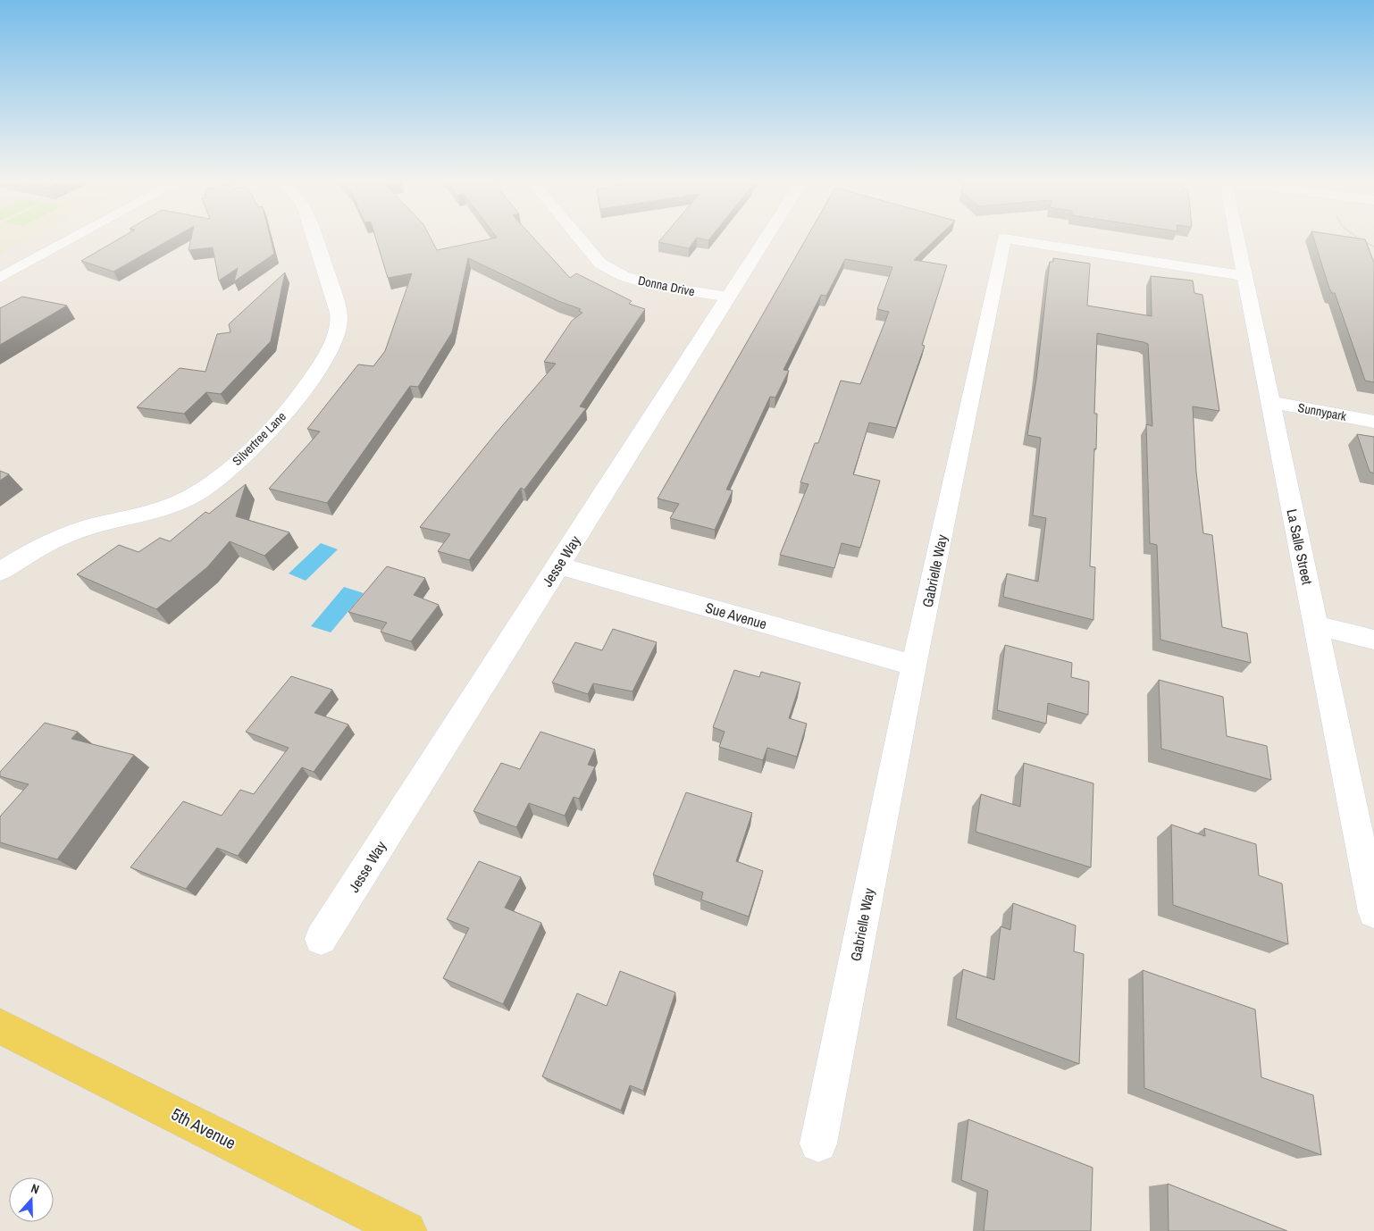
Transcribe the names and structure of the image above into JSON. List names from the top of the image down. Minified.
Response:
{"streets":{"main road":["5th Avenue"],"street":["Donna Drive","Sunnypark","Silvertree Lane","La Salle Street","Jesse Way","Gabrielle Way","Sue Avenue"]},"crossings":[["Donna Drive","Jesse Way"],["Sunnypark","La Salle Street"],["La Salle Street","Gabrielle Way"],["Jesse Way","Sue Avenue"],["Gabrielle Way","Sue Avenue"]],"north":"top"}
